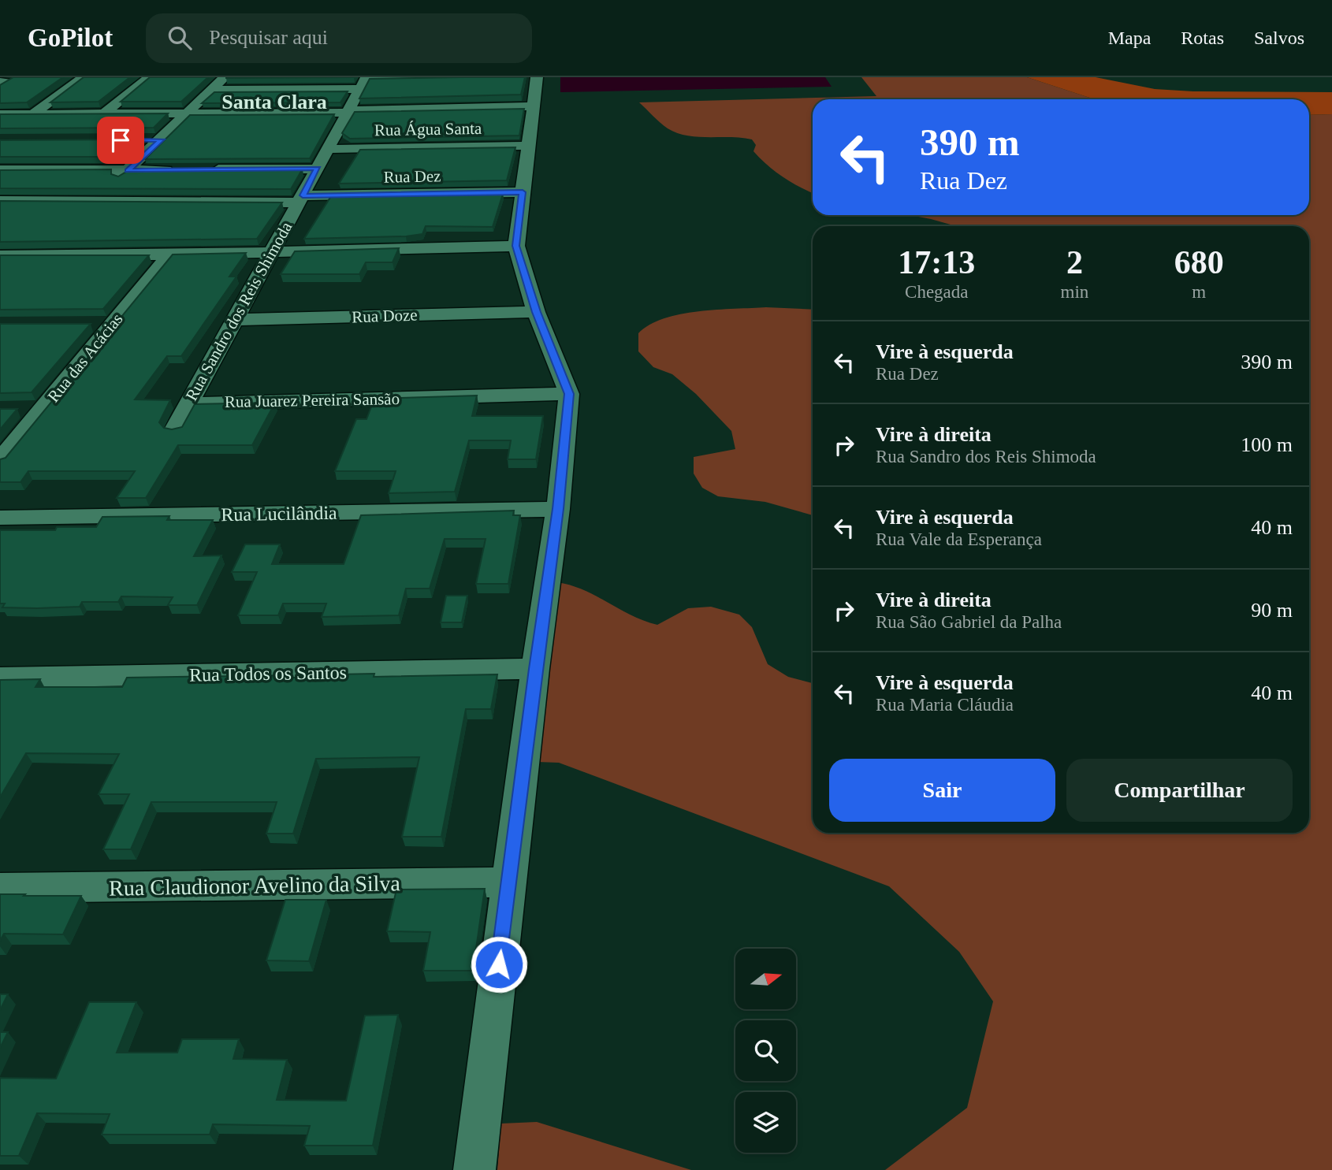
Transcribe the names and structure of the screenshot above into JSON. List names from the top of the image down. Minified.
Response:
{"streets":{"street":["Rua Água Santa","Rua Dez","Rua Sandro dos Reis Shimoda","Rua Doze","Rua das Acácias","Rua Juarez Pereira Sansão","Rua Lucilândia","Rua Todos os Santos","Rua Claudionor Avelino da Silva"]},"crossings":[["Rua Água Santa","Rua Sandro dos Reis Shimoda"],["Rua Dez","Rua Sandro dos Reis Shimoda"],["Rua Sandro dos Reis Shimoda","Rua Doze"],["Rua Sandro dos Reis Shimoda","Rua Juarez Pereira Sansão"]],"districts":["Santa Clara"],"north":"right","page":{"header":"GoPilot","search":"Pesquisar aqui","nav":["Mapa","Rotas","Salvos"],"turn":["390 m","Rua Dez"],"eta":["17:13","Chegada","2","min","680","m"],"list":[{"name":"Vire à esquerda","note":"Rua Dez","value":"390 m"},{"name":"Vire à direita","note":"Rua Sandro dos Reis Shimoda","value":"100 m"},{"name":"Vire à esquerda","note":"Rua Vale da Esperança","value":"40 m"},{"name":"Vire à direita","note":"Rua São Gabriel da Palha","value":"90 m"},{"name":"Vire à esquerda","note":"Rua Maria Cláudia","value":"40 m"}],"buttons":["Sair","Compartilhar"]}}
